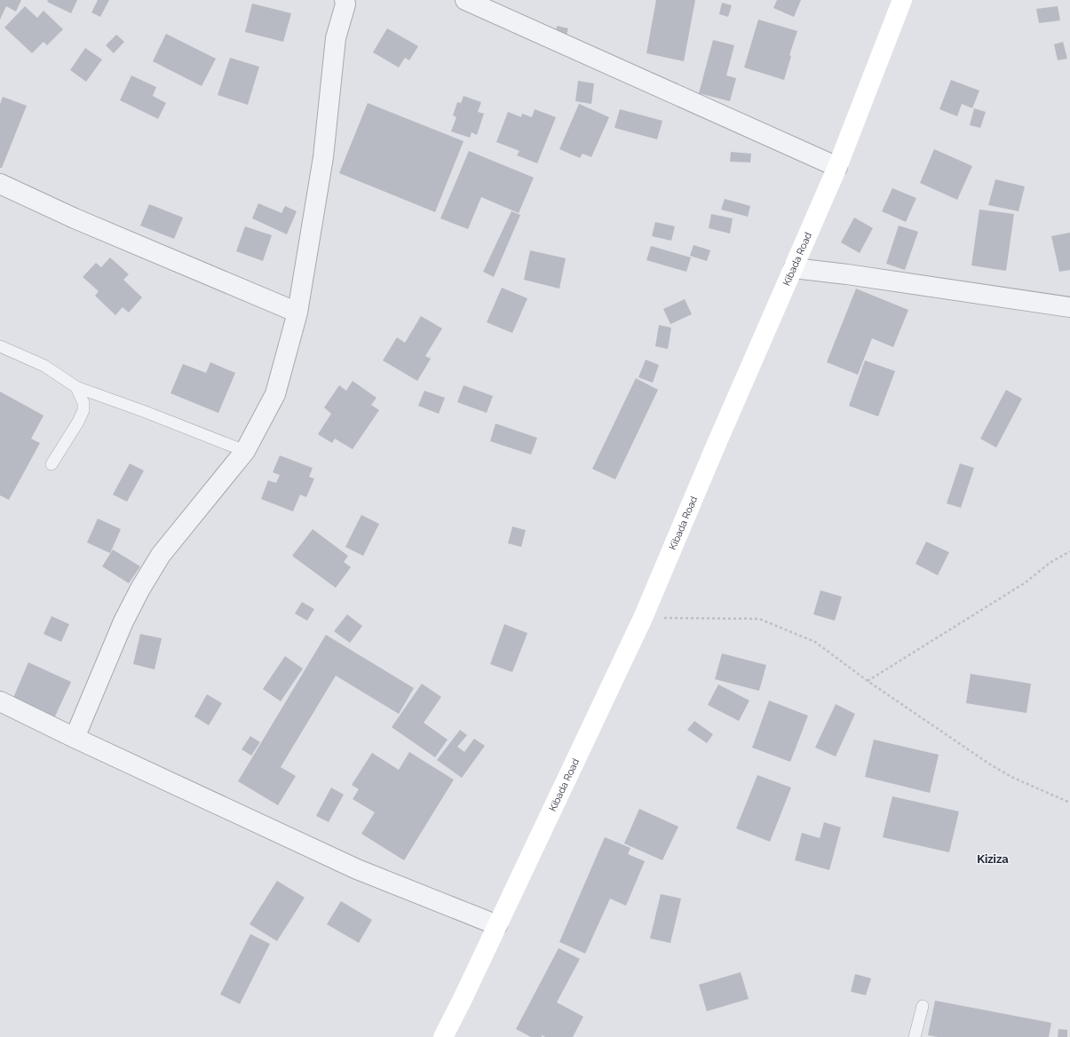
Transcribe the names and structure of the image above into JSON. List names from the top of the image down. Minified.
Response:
{"streets":{"main road":["Kibada Road"]},"districts":["Kiziza"]}
